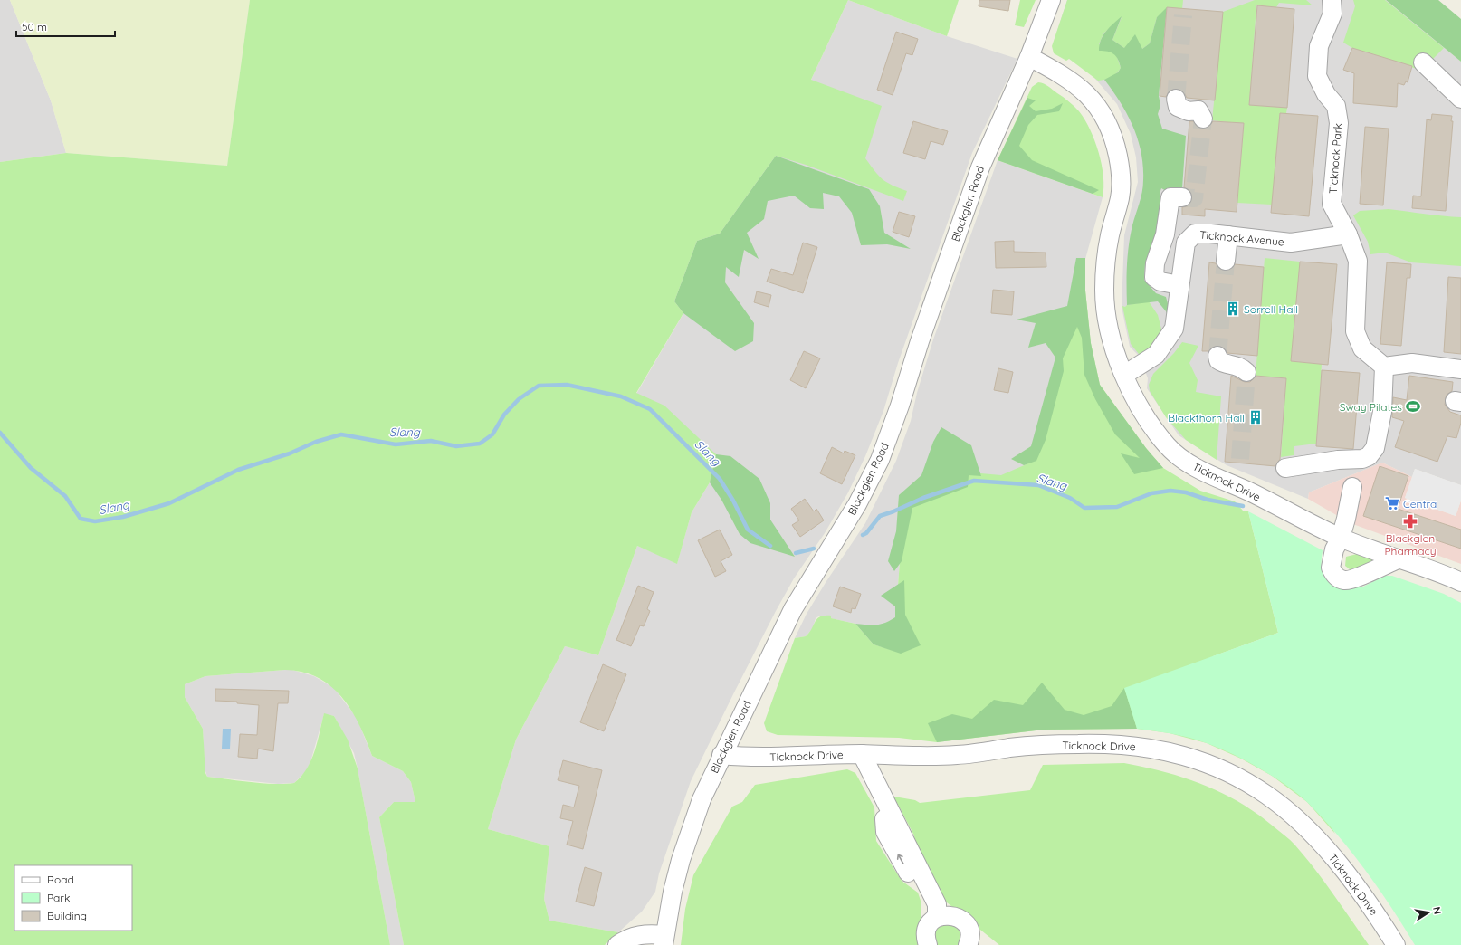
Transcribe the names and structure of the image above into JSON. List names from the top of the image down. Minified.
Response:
{"streets":{"street":["Ticknock Park","Blackglen Road","Ticknock Avenue","Ticknock Drive"]},"crossings":[["Ticknock Park","Ticknock Avenue"],["Blackglen Road","Ticknock Drive"],["Ticknock Avenue","Ticknock Drive"]],"water":["Slang"],"places":{"building":["Sorrell Hall","Blackthorn Hall"],"sports":["Sway Pilates"],"supermarket":["Centra"],"pharmacy":["Blackglen Pharmacy"]},"legend":["Road","Park","Building"],"scale_bar":"50 m","north":"right"}
